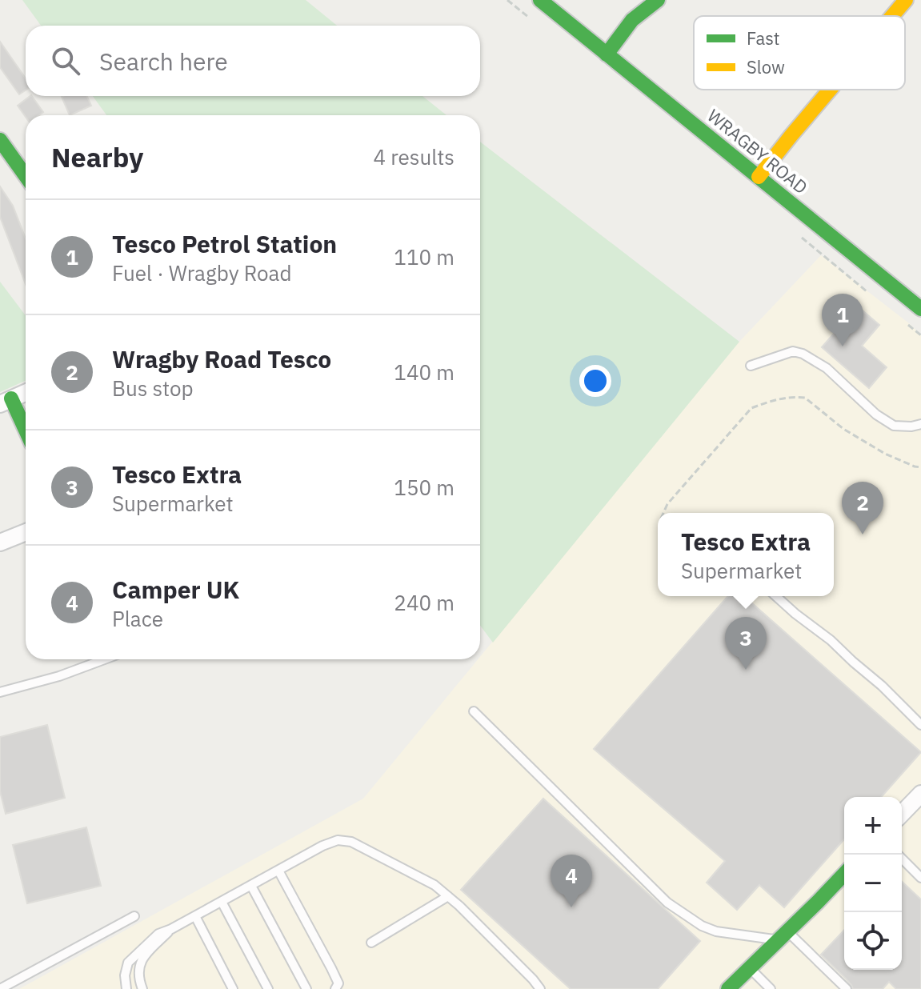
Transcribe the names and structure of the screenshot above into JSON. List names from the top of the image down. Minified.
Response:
{"streets":{"main road":["WRAGBY ROAD"]},"legend":["Fast","Slow"],"page":{"search":"Search here","heading":["Nearby","4 results"],"list":[{"mark":"1","name":"Tesco Petrol Station","note":"Fuel · Wragby Road","value":"110 m"},{"mark":"2","name":"Wragby Road Tesco","note":"Bus stop","value":"140 m"},{"mark":"3","name":"Tesco Extra","note":"Supermarket","value":"150 m"},{"mark":"4","name":"Camper UK","note":"Place","value":"240 m"}],"pins":["1","2","3","4"],"popup":["Tesco Extra","Supermarket"],"map_buttons":["+","−"]}}
